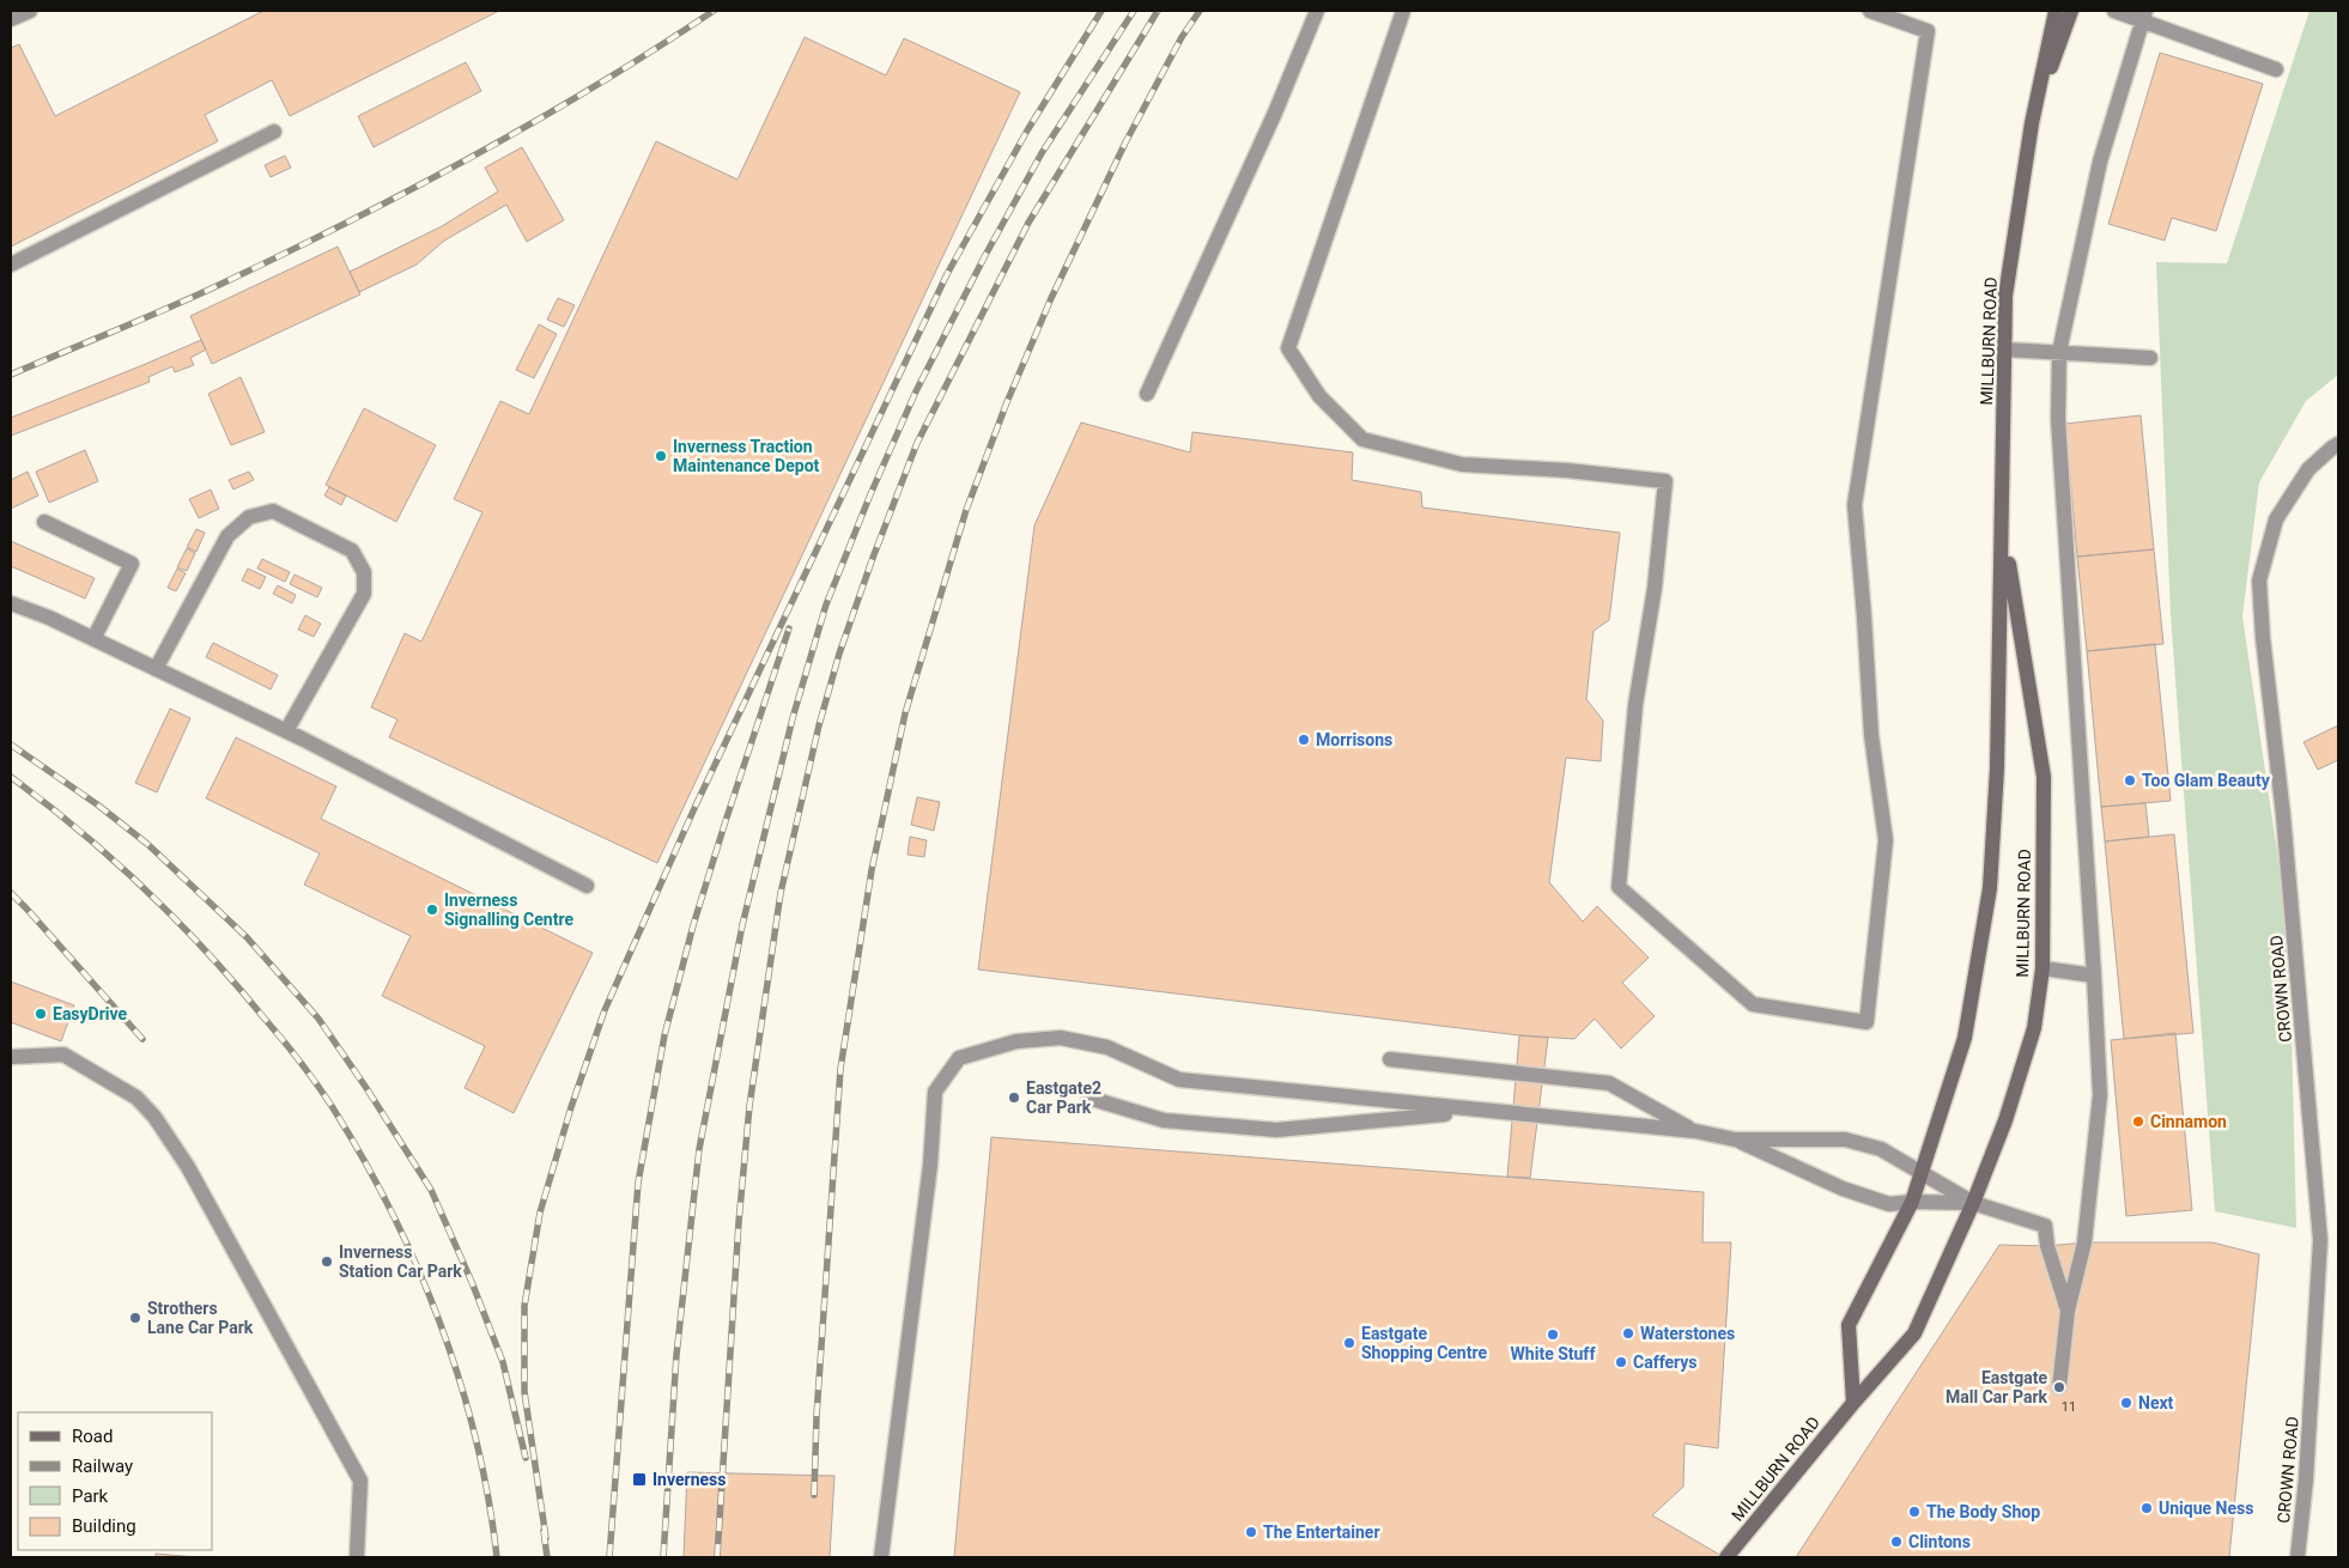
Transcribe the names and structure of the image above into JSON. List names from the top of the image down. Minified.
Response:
{"streets":{"main road":["MILLBURN ROAD"],"street":["CROWN ROAD"]},"places":{"other":["Inverness Traction Maintenance Depot","Morrisons","Too Glam Beauty","Inverness Signalling Centre","EasyDrive","Eastgate2 Car Park","Cinnamon","Inverness Station Car Park","Strothers Lane Car Park","Waterstones","White Stuff","Eastgate Shopping Centre","Cafferys","Eastgate Mall Car Park","Next","Unique Ness","The Body Shop","The Entertainer","Clintons"],"transit":["Inverness"]},"house_numbers":["11"],"legend":["Road","Railway","Park","Building"]}
